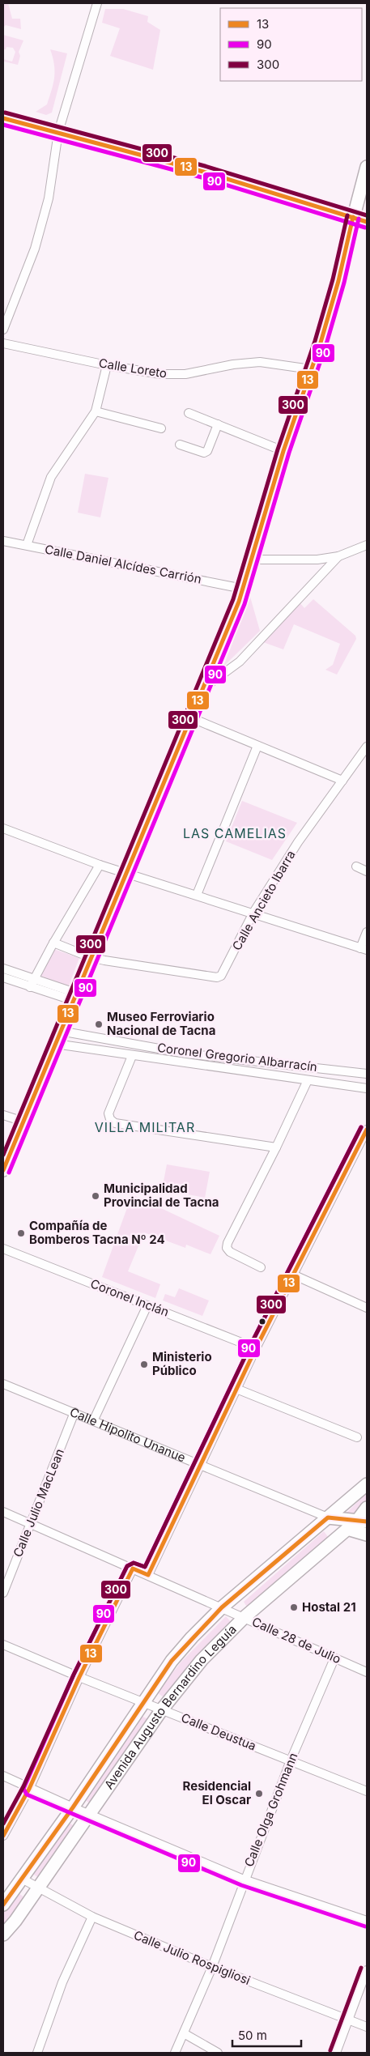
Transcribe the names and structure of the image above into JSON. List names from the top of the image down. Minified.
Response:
{"streets":{"street":["Calle Loreto","Calle Daniel Alcídes Carrión","Calle Ancieto Ibarra","Coronel Gregorio Albarracín","Coronel Inclán","Calle Hipolito Unanue","Calle Julio MacLean","Calle 28 de Julio","Avenida Augusto Bernardino Leguía","Calle Deustua","Calle Olga Grohmann","Calle Julio Rospigliosi"]},"crossings":[["Calle Hipolito Unanue","Calle Julio MacLean"],["Calle Hipolito Unanue","Avenida Augusto Bernardino Leguía"],["Calle Julio MacLean","Calle 28 de Julio"],["Calle 28 de Julio","Avenida Augusto Bernardino Leguía"],["Calle 28 de Julio","Calle Olga Grohmann"],["Avenida Augusto Bernardino Leguía","Calle Deustua"],["Avenida Augusto Bernardino Leguía","Calle Julio Rospigliosi"],["Calle Deustua","Calle Olga Grohmann"],["Calle Olga Grohmann","Calle Julio Rospigliosi"]],"districts":["LAS CAMELIAS","VILLA MILITAR"],"places":["Museo Ferroviario Nacional de Tacna","Municipalidad Provincial de Tacna","Compañía de Bomberos Tacna Nº 24","Ministerio Público","Hostal 21","Residencial El Oscar"],"lines":["transit line 300","transit line 13","transit line 90"],"legend":["13","90","300"],"scale_bar":"50 m"}
